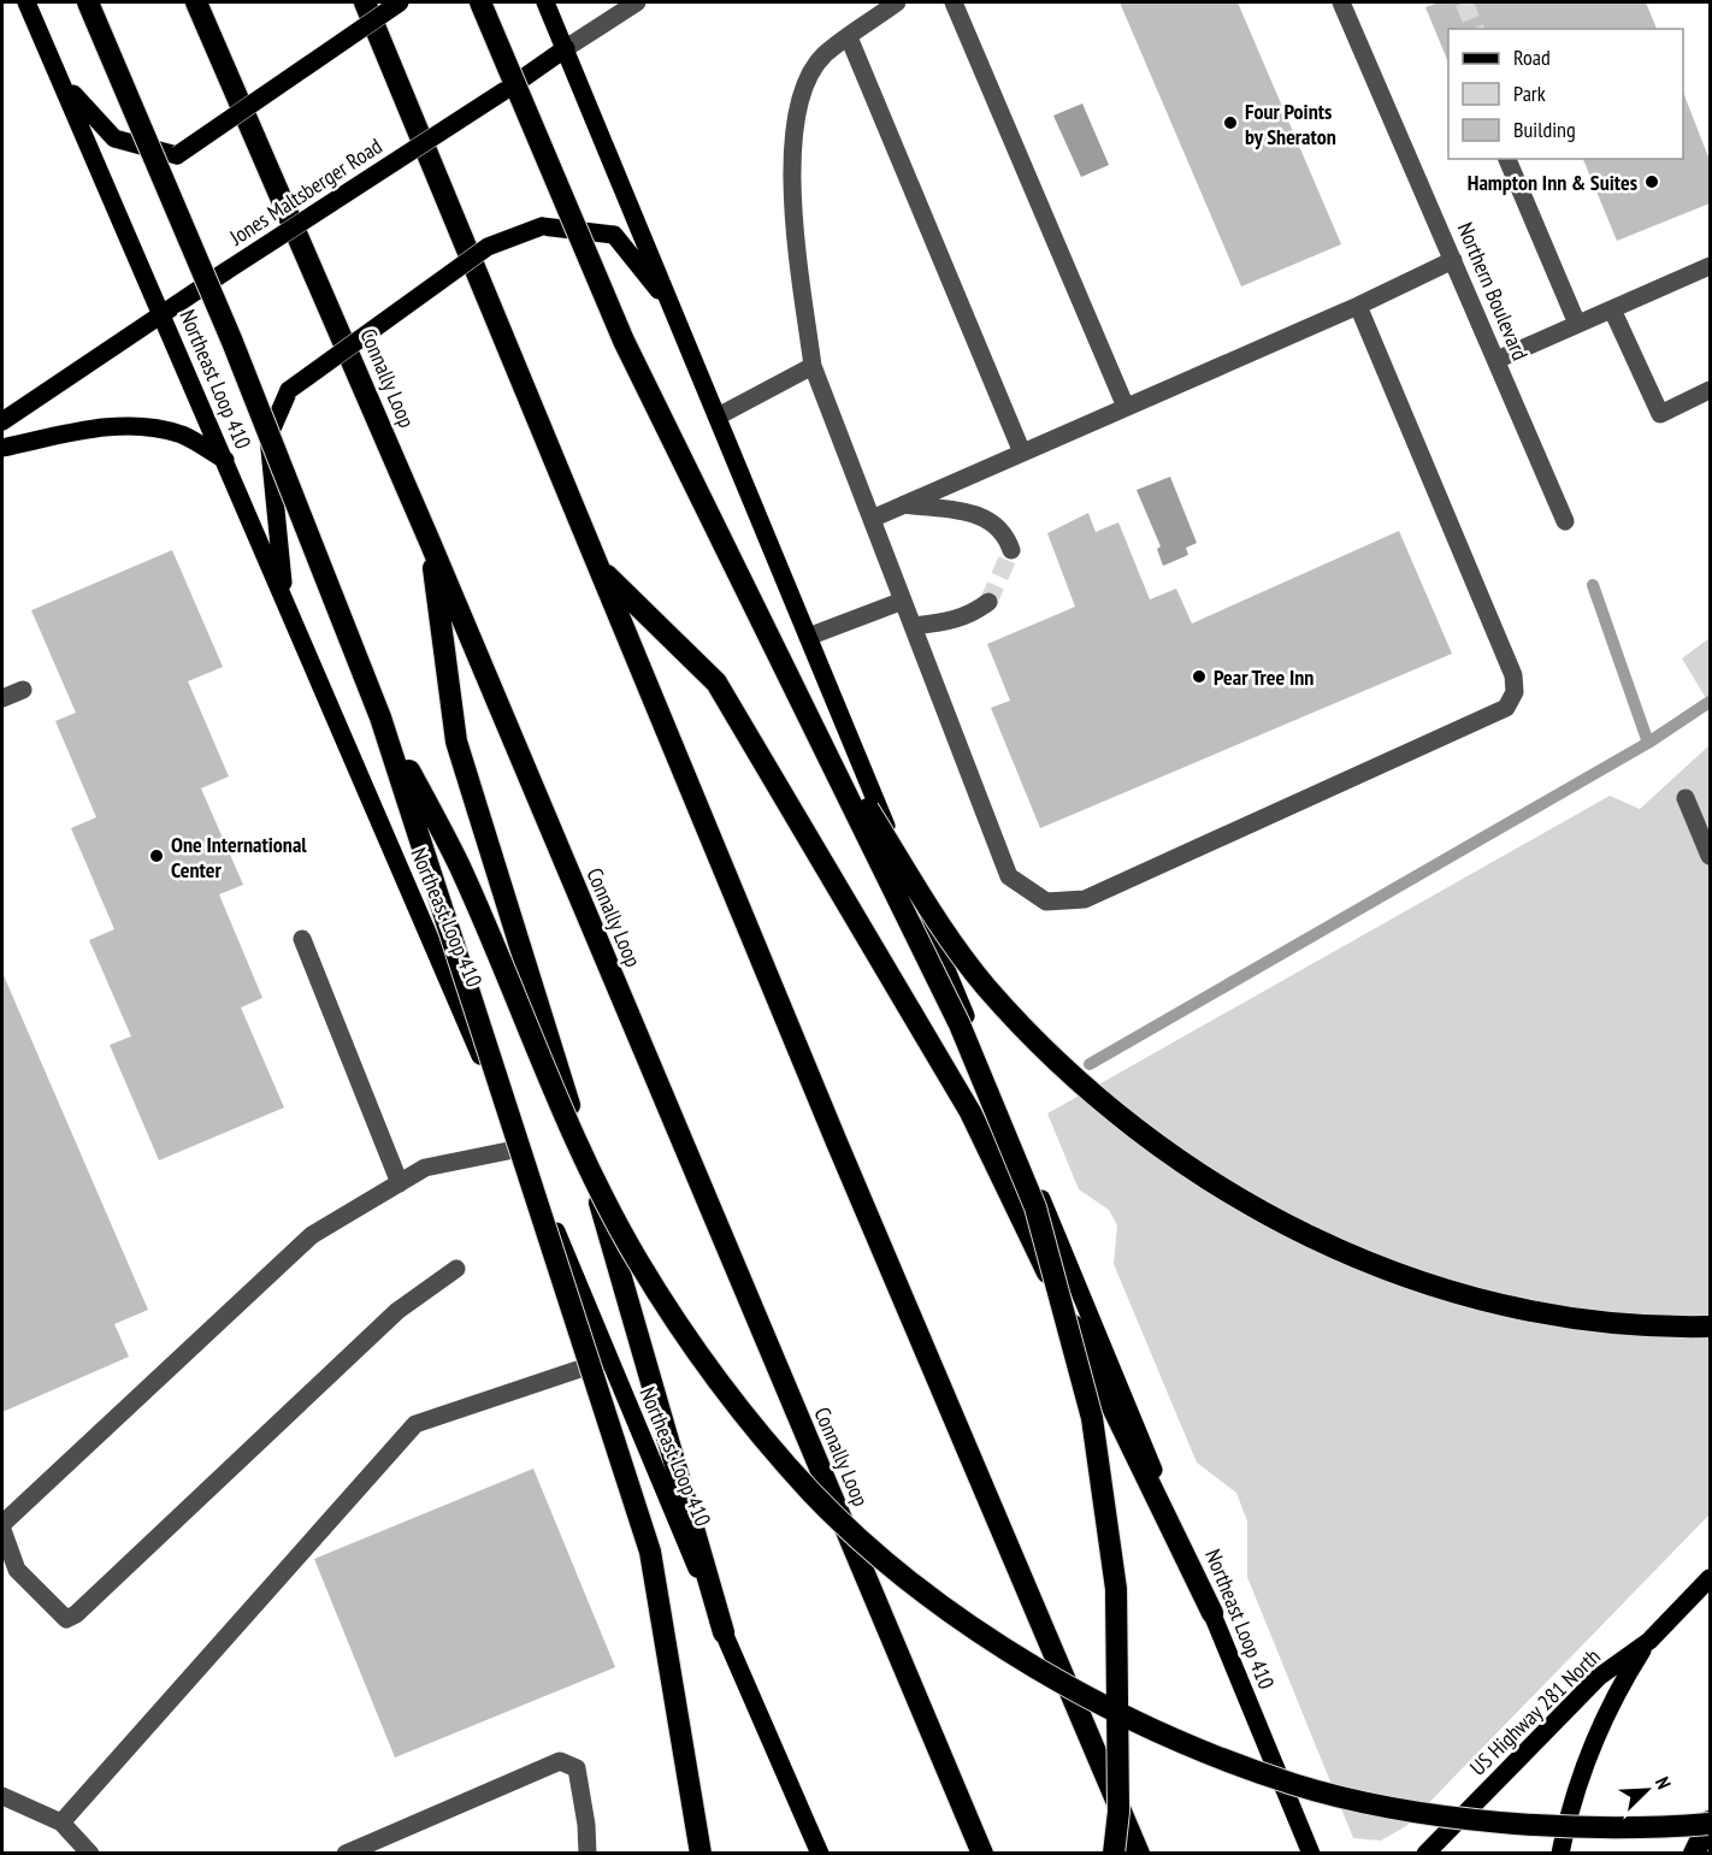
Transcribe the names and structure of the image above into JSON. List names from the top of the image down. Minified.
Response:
{"streets":{"highway":["Connally Loop"],"main road":["Jones Maltsberger Road","Northeast Loop 410","US Highway 281 North"],"street":["Northern Boulevard"]},"crossings":[["Jones Maltsberger Road","Northeast Loop 410"]],"places":["Four Points by Sheraton","Hampton Inn & Suites","Pear Tree Inn","One International Center"],"legend":["Road","Park","Building"],"north":"top right"}
